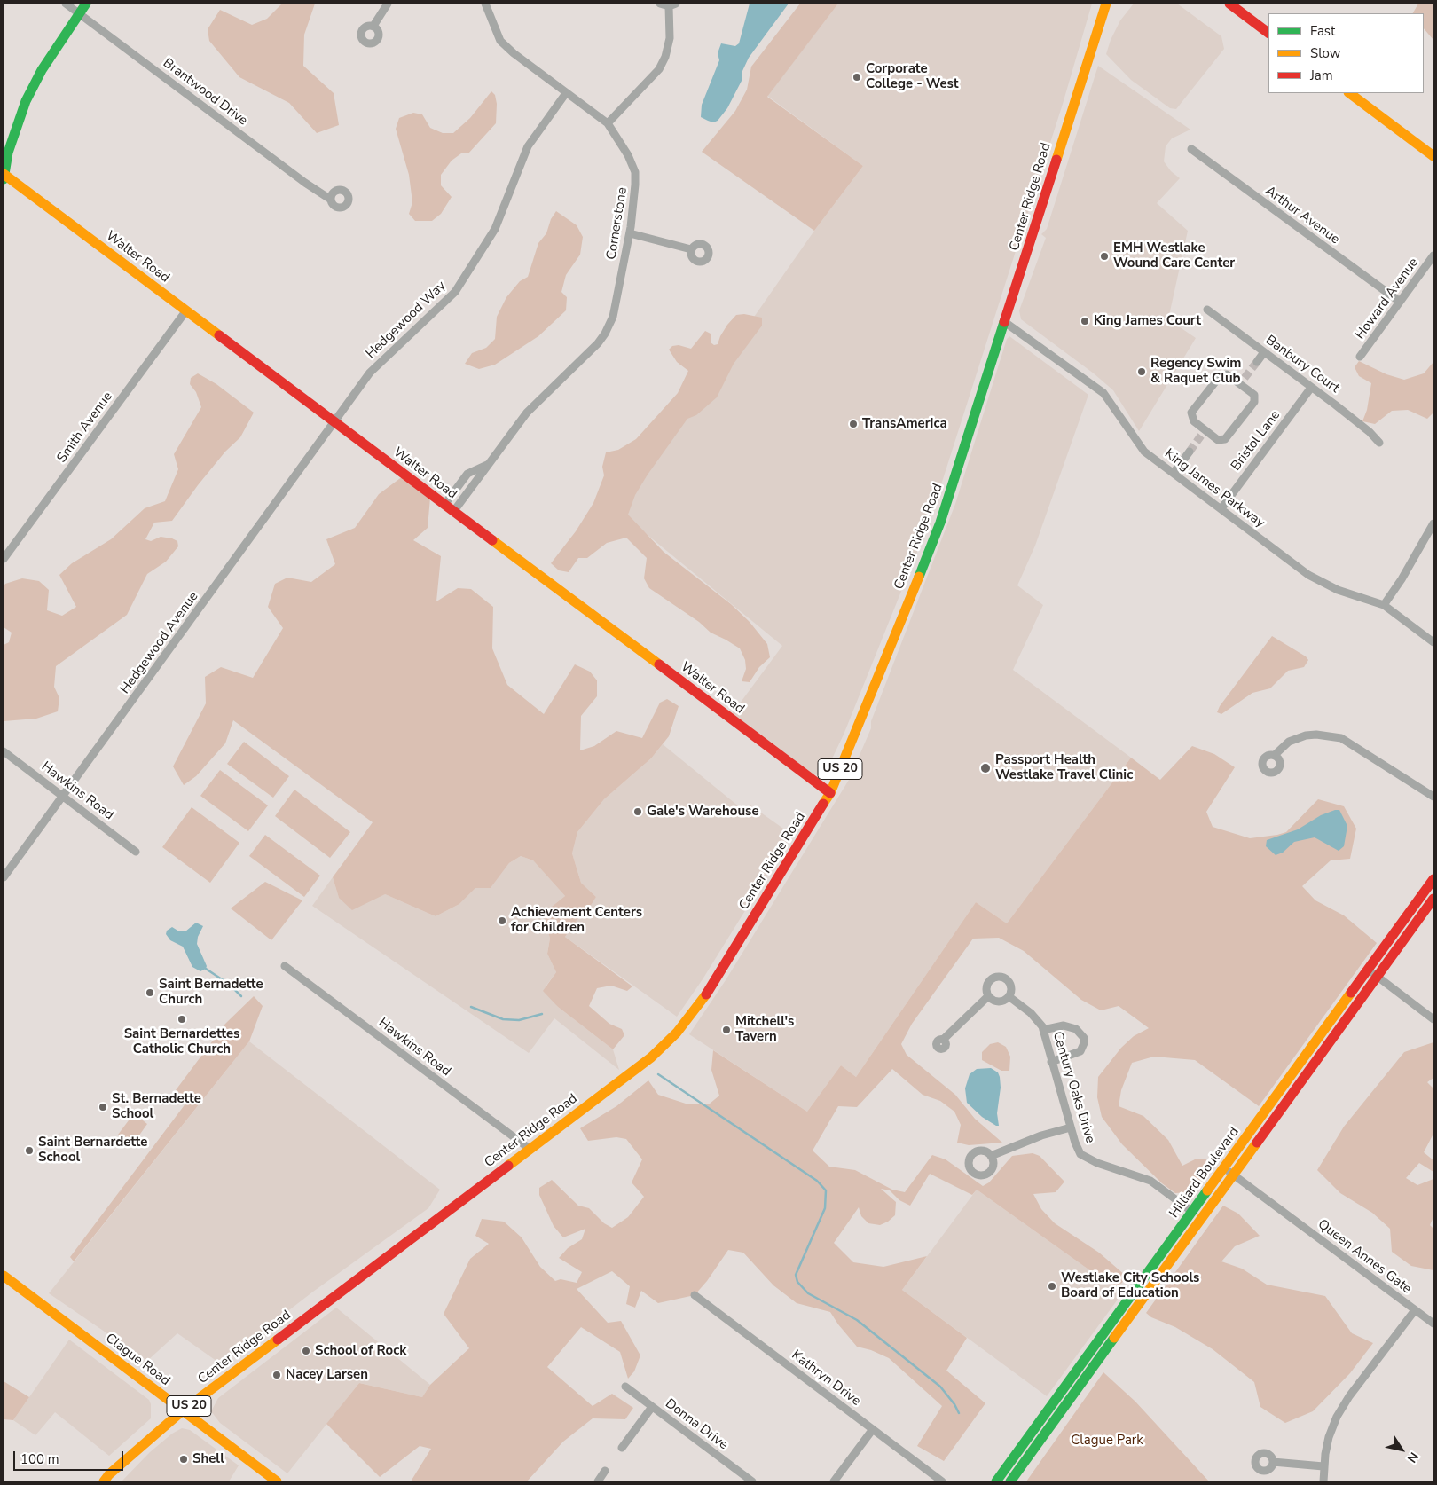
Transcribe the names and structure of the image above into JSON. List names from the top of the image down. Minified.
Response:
{"streets":{"main road":["Center Ridge Road","Walter Road","US 20","Hilliard Boulevard","Clague Road"],"street":["Brantwood Drive","Arthur Avenue","Cornerstone","Howard Avenue","Hedgewood Way","Banbury Court","Smith Avenue","Bristol Lane","King James Parkway","Hedgewood Avenue","Hawkins Road","Century Oaks Drive","Queen Annes Gate","Kathryn Drive","Donna Drive"]},"crossings":[["Center Ridge Road","Walter Road"],["Center Ridge Road","King James Parkway"],["Center Ridge Road","Hawkins Road"],["Center Ridge Road","Clague Road"],["Arthur Avenue","Howard Avenue"],["Cornerstone","Walter Road"],["Cornerstone","Hedgewood Way"],["Walter Road","Hedgewood Way"],["Walter Road","Smith Avenue"],["Walter Road","Hedgewood Avenue"],["Hedgewood Way","Hedgewood Avenue"],["Banbury Court","Bristol Lane"],["Bristol Lane","King James Parkway"],["Hedgewood Avenue","Hawkins Road"],["Century Oaks Drive","Hilliard Boulevard"],["Hilliard Boulevard","Queen Annes Gate"]],"parks":["Clague Park"],"places":["Corporate College - West","EMH Westlake Wound Care Center","King James Court","Regency Swim & Raquet Club","TransAmerica","Passport Health Westlake Travel Clinic","Gale's Warehouse","Achievement Centers for Children","Saint Bernadette Church","Saint Bernardettes Catholic Church","Mitchell's Tavern","St. Bernadette School","Saint Bernardette School","Westlake City Schools Board of Education","School of Rock","Nacey Larsen","Shell"],"legend":["Fast","Slow","Jam"],"scale_bar":"100 m","north":"bottom right"}
